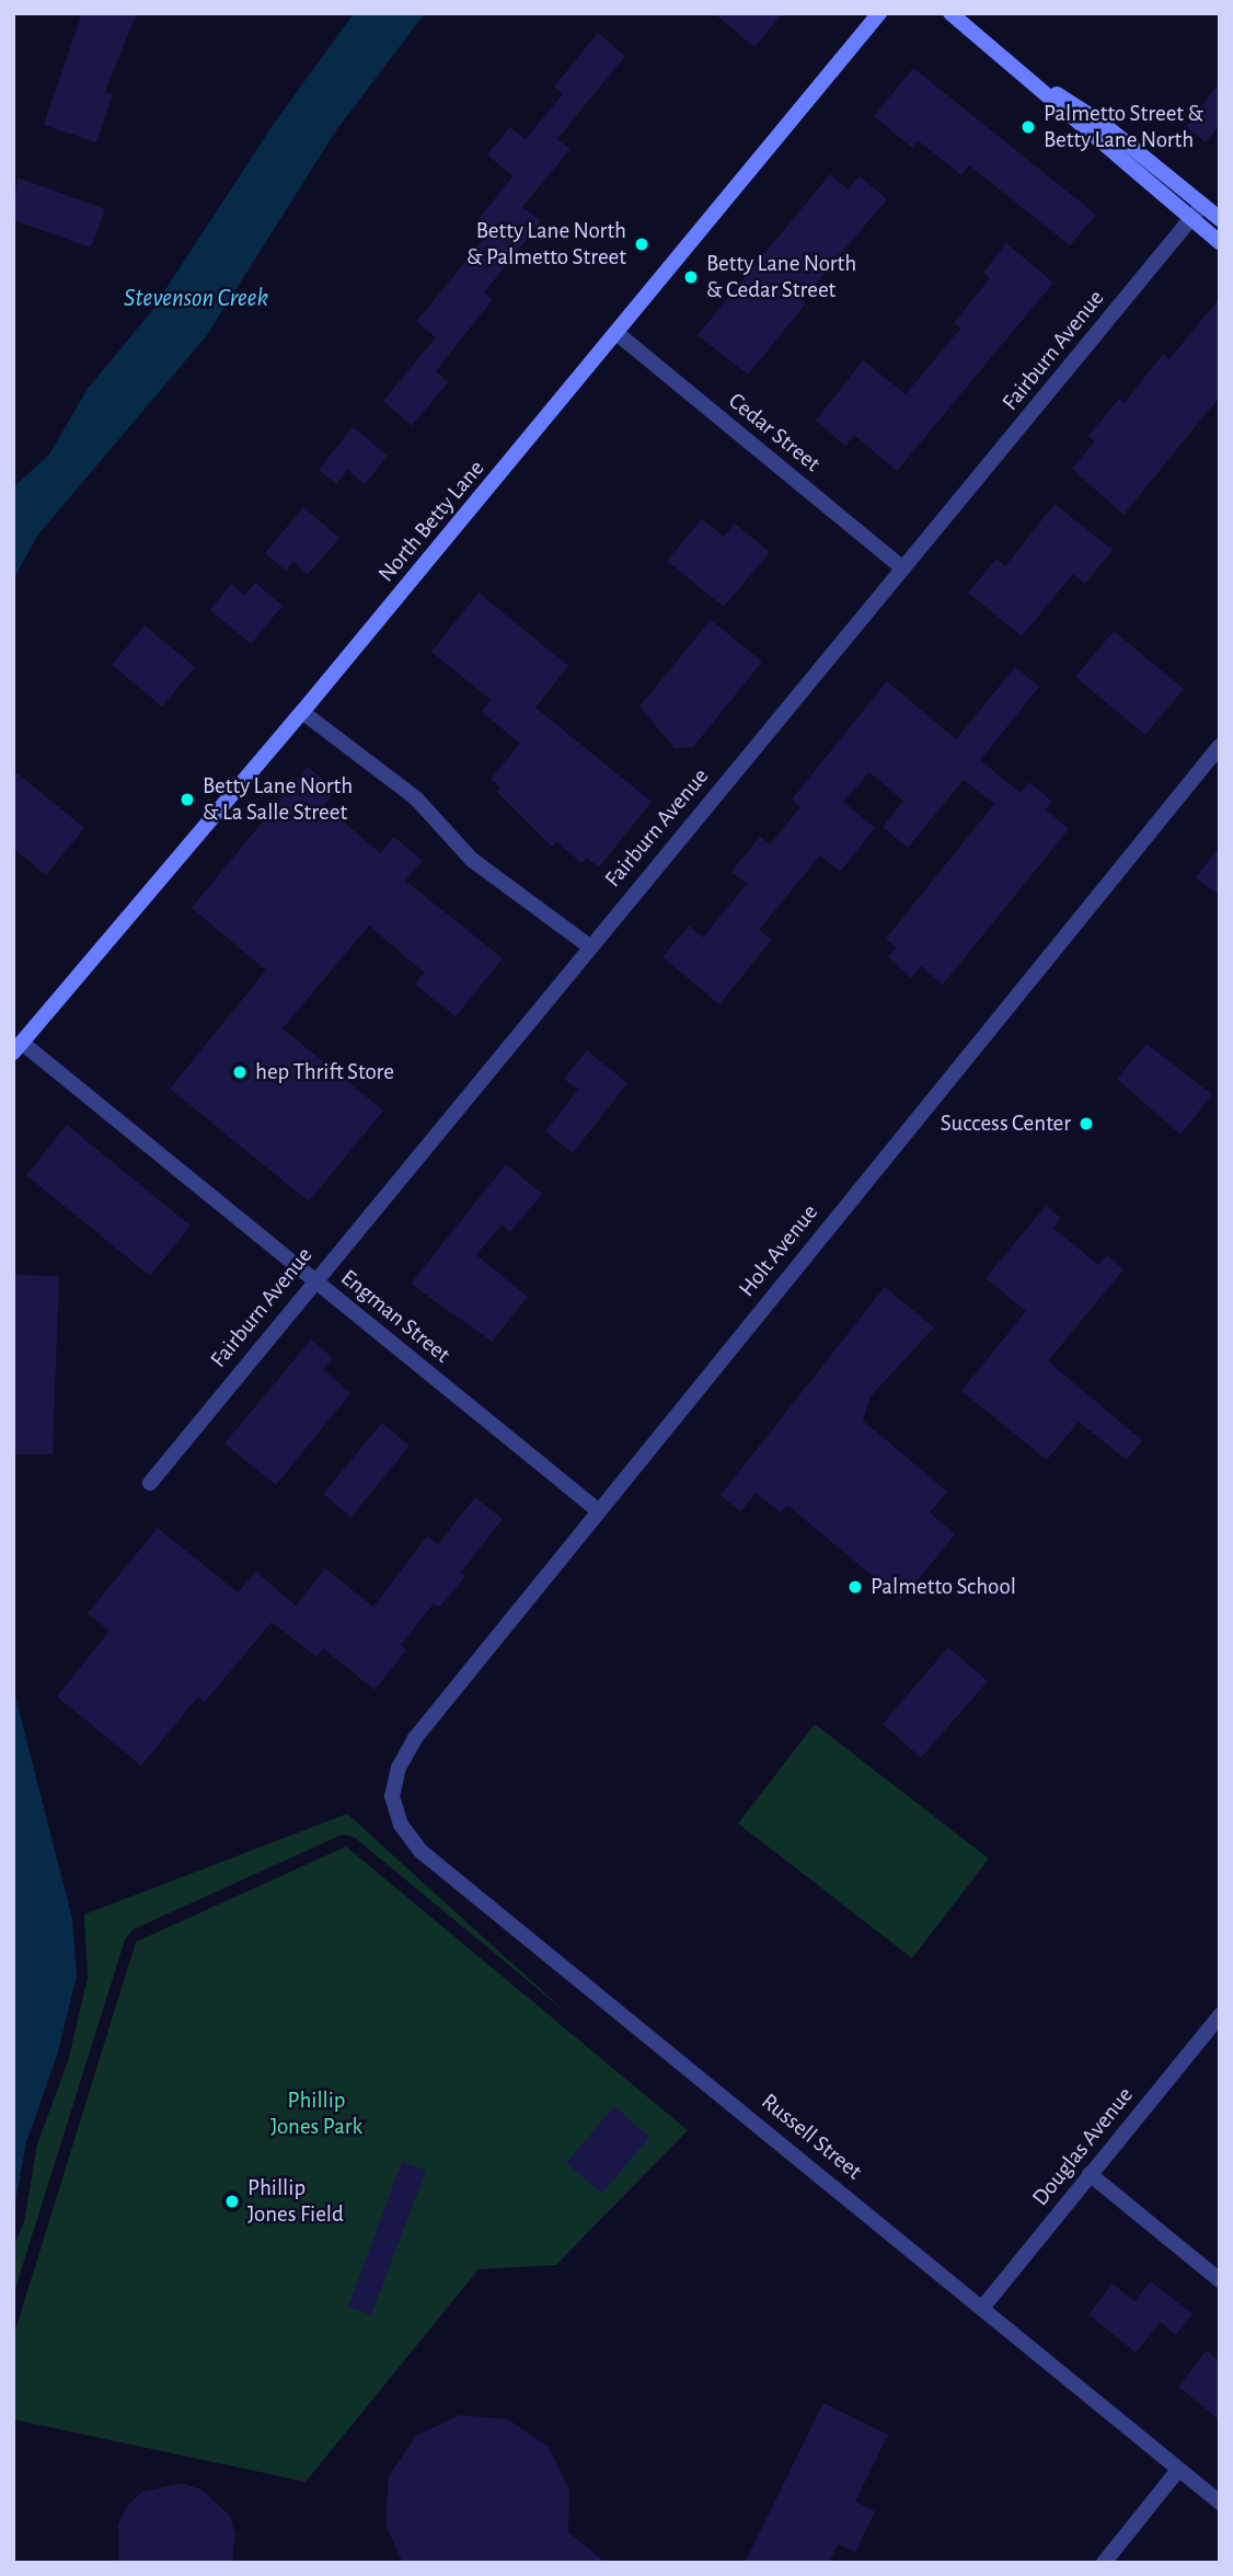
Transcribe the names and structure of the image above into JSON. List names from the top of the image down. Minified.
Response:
{"streets":{"street":["Fairburn Avenue","Cedar Street","North Betty Lane","Holt Avenue","Engman Street","Russell Street","Douglas Avenue"]},"crossings":[["Fairburn Avenue","Cedar Street"],["Fairburn Avenue","Engman Street"],["Cedar Street","North Betty Lane"],["North Betty Lane","Engman Street"],["Holt Avenue","Engman Street"],["Holt Avenue","Russell Street"],["Russell Street","Douglas Avenue"]],"water":["Stevenson Creek"],"parks":["Phillip Jones Park"],"places":["Palmetto Street & Betty Lane North","Betty Lane North & Palmetto Street","Betty Lane North & Cedar Street","Betty Lane North & La Salle Street","hep Thrift Store","Success Center","Palmetto School","Phillip Jones Field"]}
